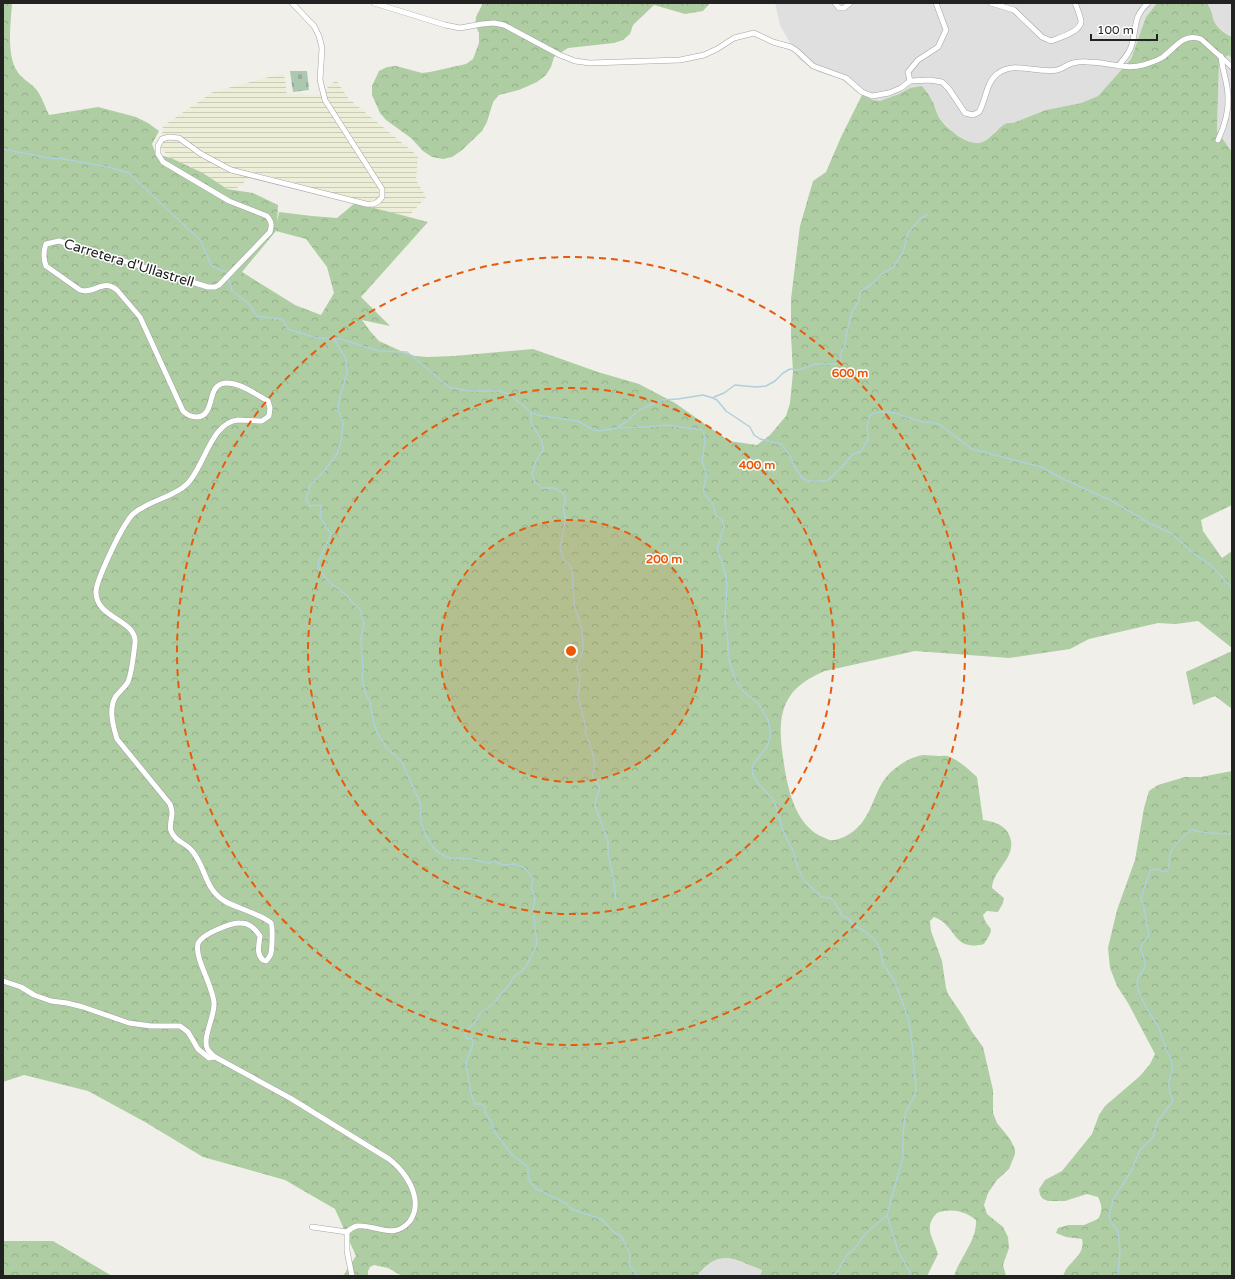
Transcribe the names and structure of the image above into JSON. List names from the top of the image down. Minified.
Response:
{"streets":{"street":["Carretera d'Ullastrell"]},"scale_bar":"100 m","rings":["600 m","400 m","200 m"]}
